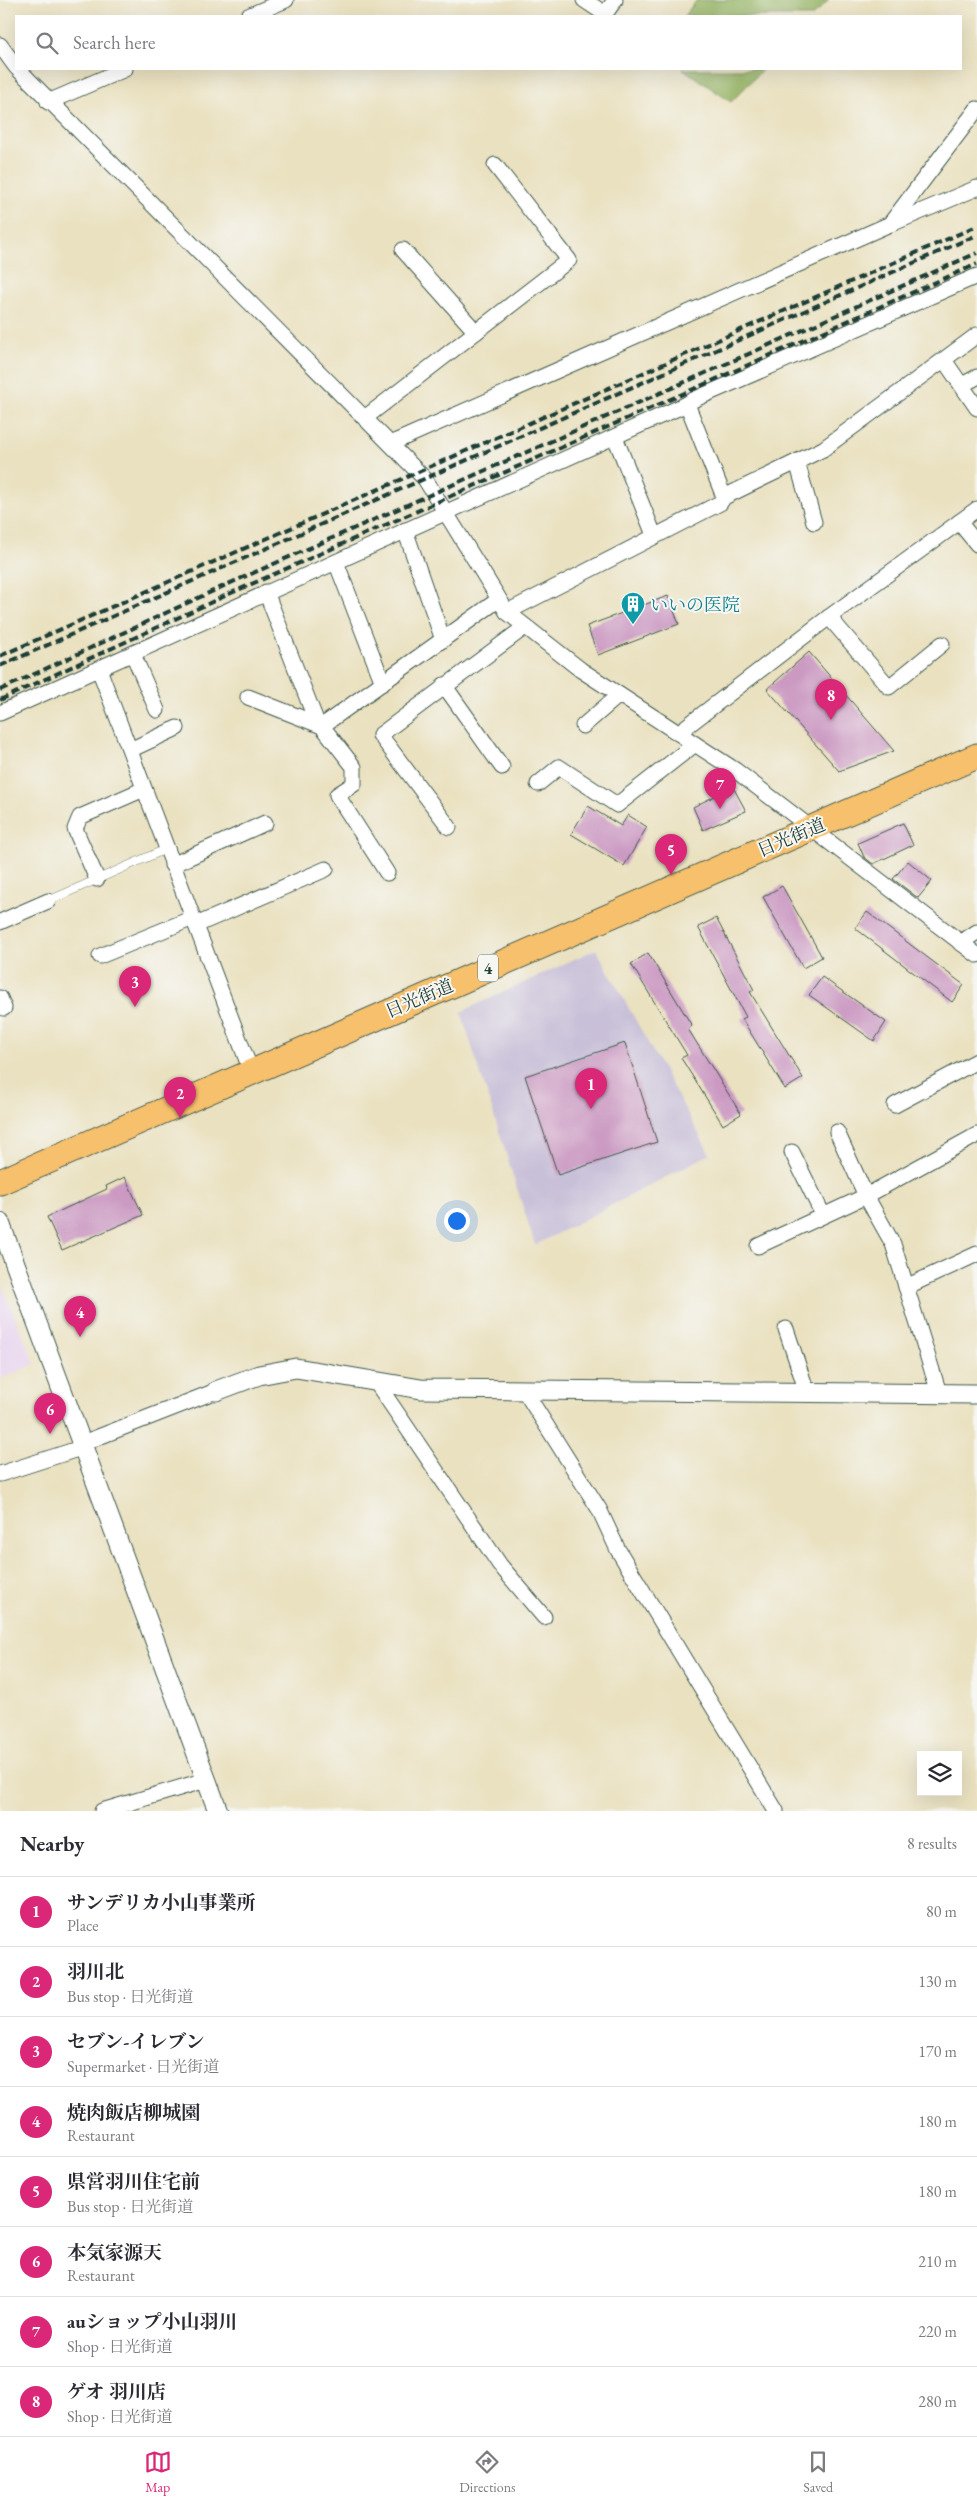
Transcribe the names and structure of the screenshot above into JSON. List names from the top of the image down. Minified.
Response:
{"streets":{"highway":["日光街道","4"]},"places":{"building":["いいの医院"]},"page":{"search":"Search here","pins":["8","7","5","3","1","2","4","6"],"heading":["Nearby","8 results"],"list":[{"mark":"1","name":"サンデリカ小山事業所","note":"Place","value":"80 m"},{"mark":"2","name":"羽川北","note":"Bus stop · 日光街道","value":"130 m"},{"mark":"3","name":"セブン-イレブン","note":"Supermarket · 日光街道","value":"170 m"},{"mark":"4","name":"焼肉飯店柳城園","note":"Restaurant","value":"180 m"},{"mark":"5","name":"県営羽川住宅前","note":"Bus stop · 日光街道","value":"180 m"},{"mark":"6","name":"本気家源天","note":"Restaurant","value":"210 m"},{"mark":"7","name":"auショップ小山羽川","note":"Shop · 日光街道","value":"220 m"},{"mark":"8","name":"ゲオ 羽川店","note":"Shop · 日光街道","value":"280 m"}],"nav":["Map","Directions","Saved"]}}
